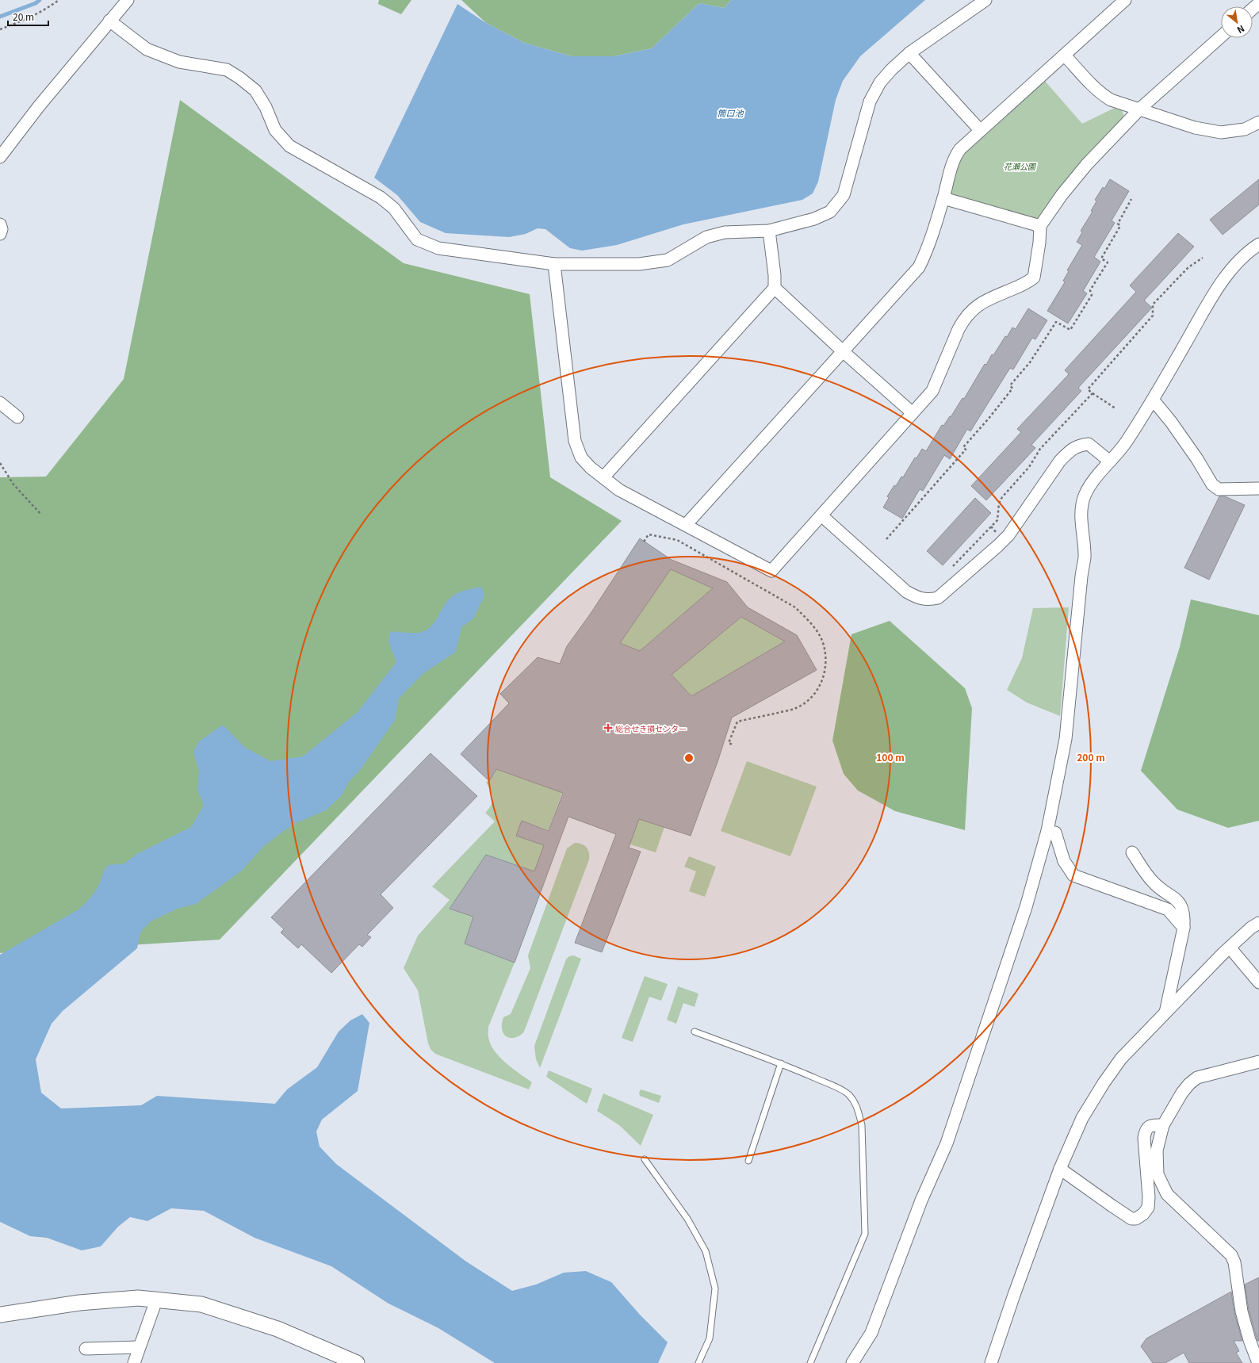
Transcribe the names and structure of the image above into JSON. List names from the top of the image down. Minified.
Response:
{"water":["筒口池"],"parks":["花瀬公園"],"places":{"health":["総合せき損センター"]},"scale_bar":"20 m","north":"bottom right","rings":["100 m","200 m"]}
